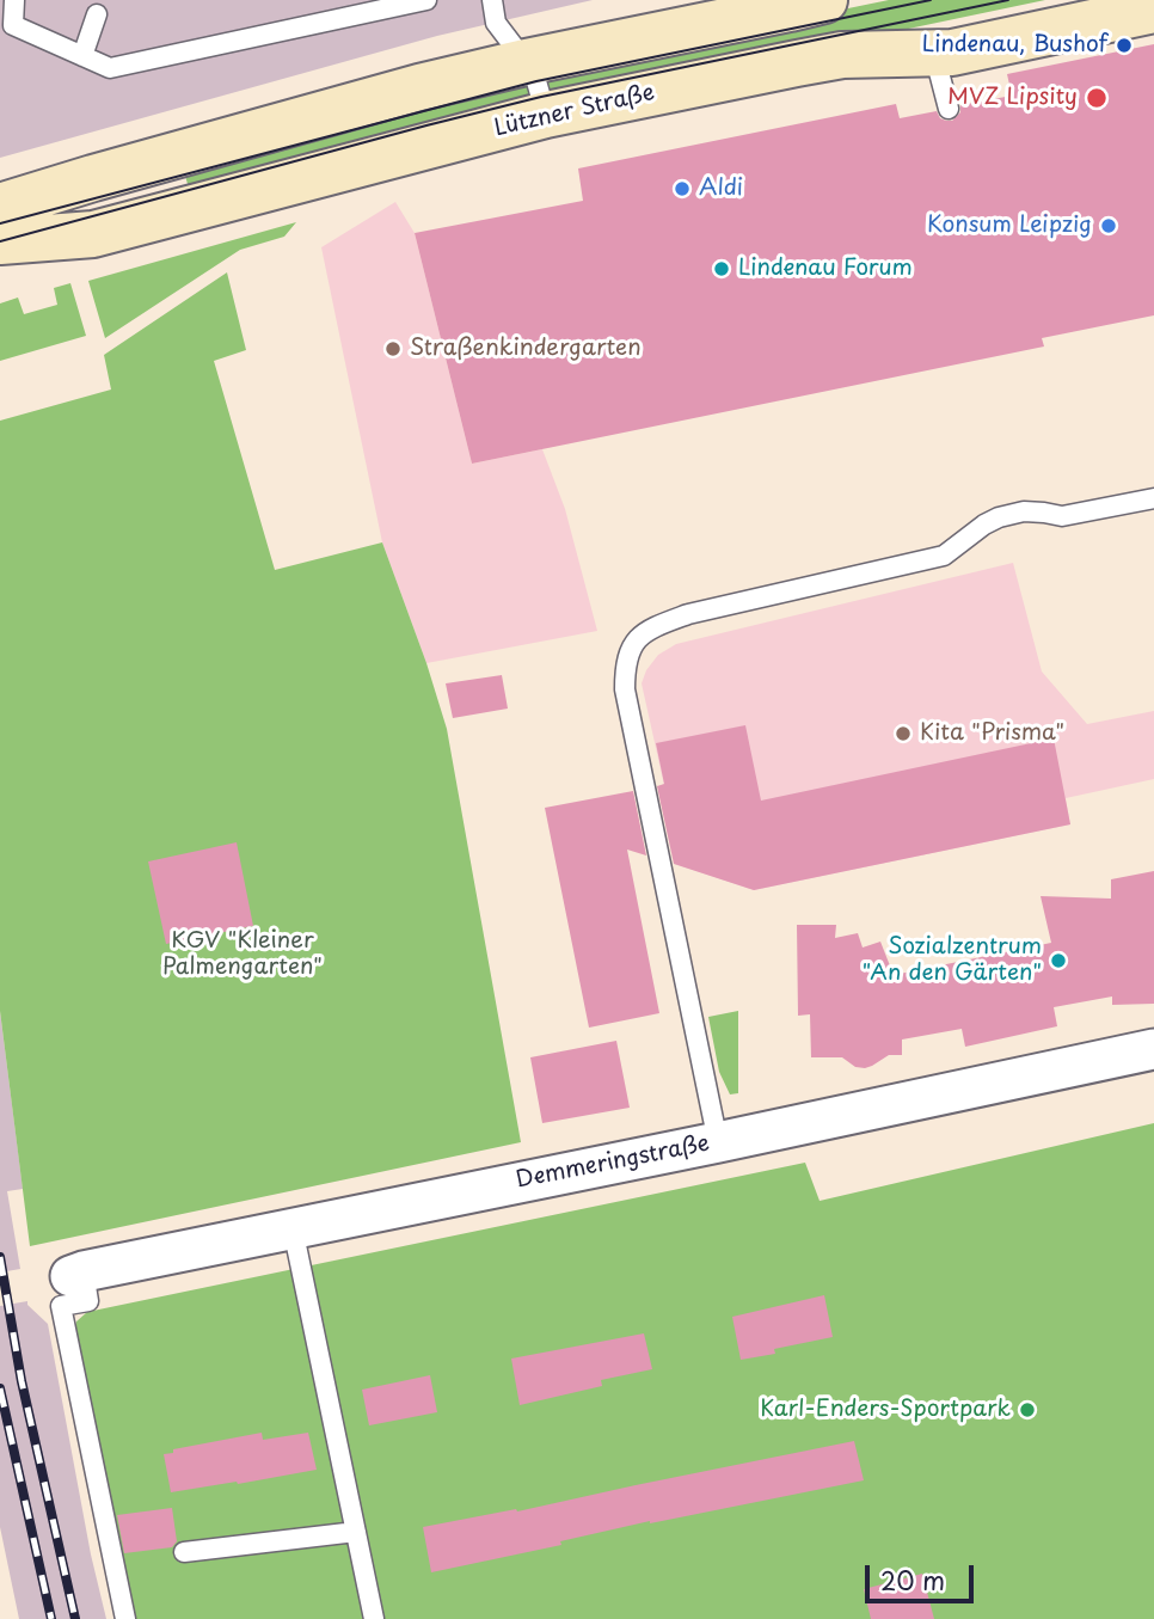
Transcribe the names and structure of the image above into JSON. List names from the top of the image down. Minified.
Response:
{"streets":{"main road":["Lützner Straße"],"street":["Demmeringstraße"]},"parks":["KGV \"Kleiner Palmengarten\""],"places":["Lindenau, Bushof","MVZ Lipsity","Aldi","Konsum Leipzig","Lindenau Forum","Straßenkindergarten","Kita \"Prisma\"","Sozialzentrum \"An den Gärten\"","Karl-Enders-Sportpark"],"scale_bar":"20 m"}
